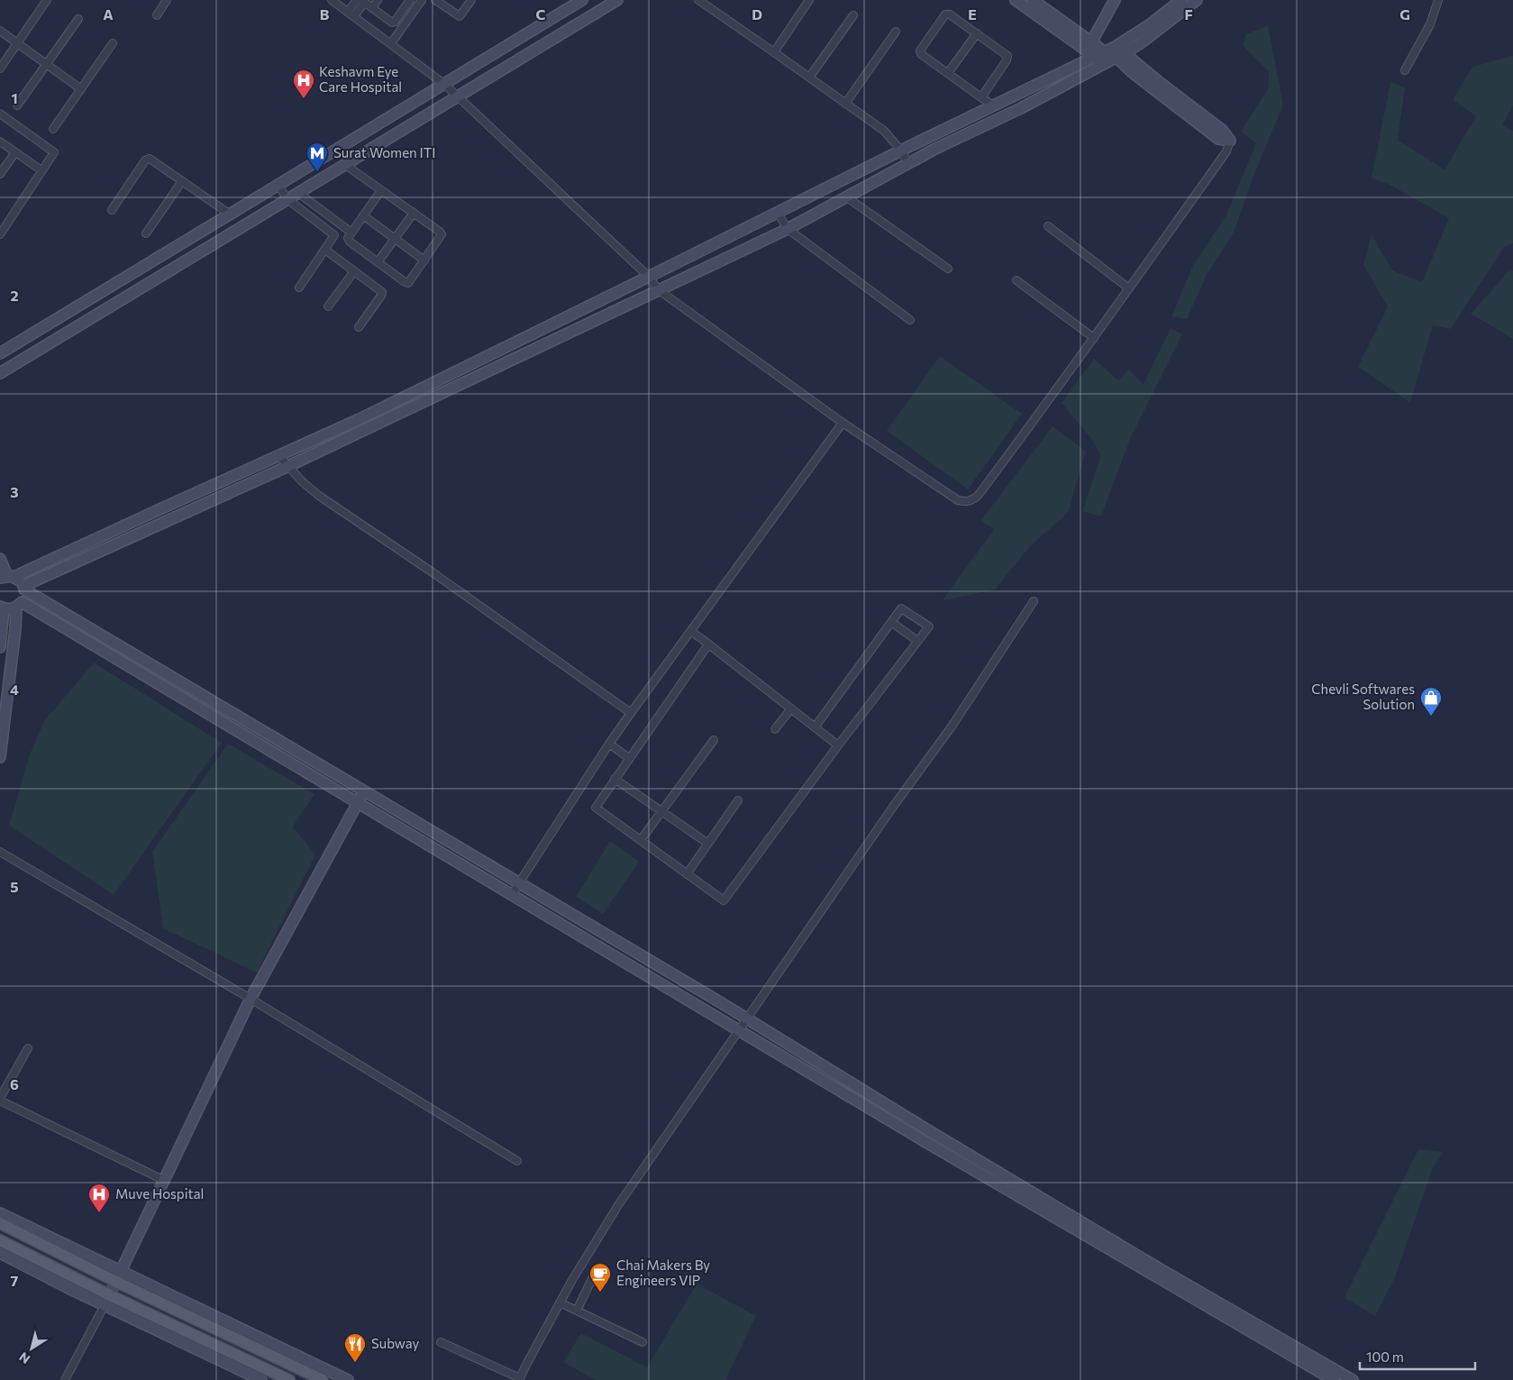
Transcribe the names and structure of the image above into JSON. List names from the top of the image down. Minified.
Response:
{"places":{"hospital":["Keshavm Eye Care Hospital","Muve Hospital"],"metro station":["Surat Women ITI"],"shop":["Chevli Softwares Solution"],"cafe":["Chai Makers By Engineers VIP"],"restaurant":["Subway"]},"scale_bar":"100 m","north":"bottom left","grid":{"columns":["A","B","C","D","E","F","G"],"rows":["1","2","3","4","5","6","7"]}}
